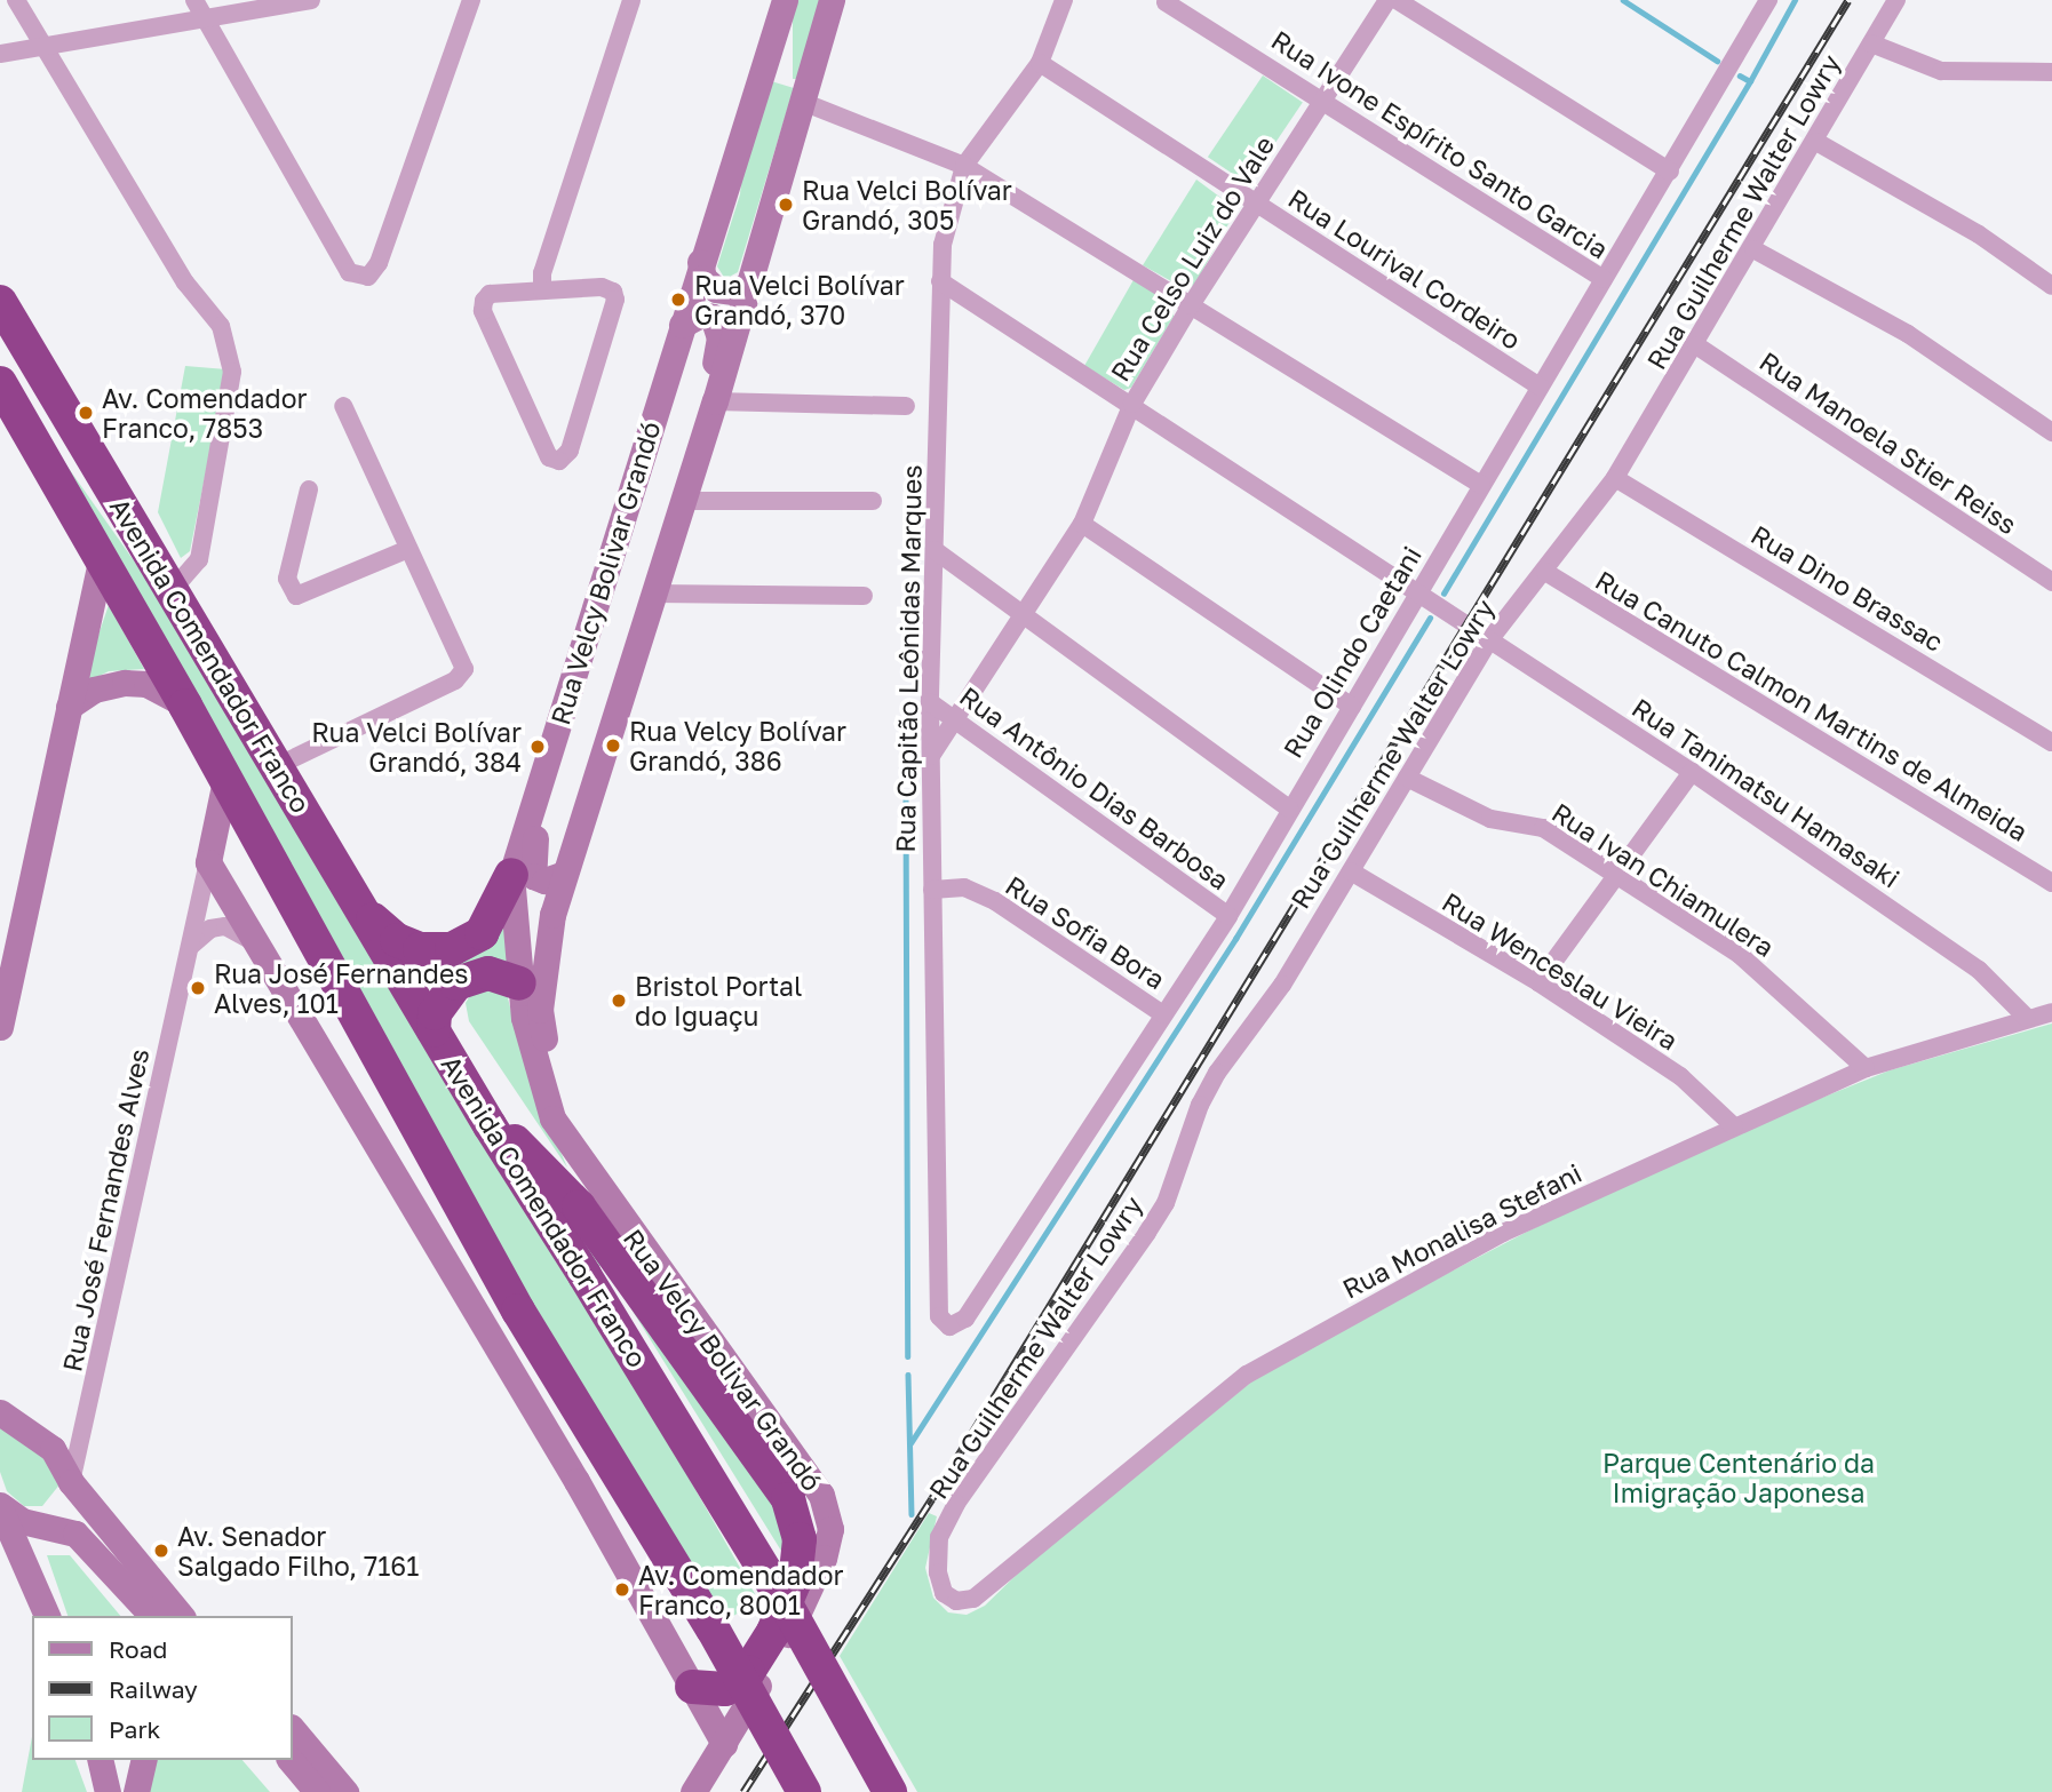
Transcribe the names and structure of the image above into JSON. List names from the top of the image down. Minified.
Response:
{"streets":{"highway":["Avenida Comendador Franco"],"main road":["Rua Velcy Bolivar Grandó"],"street":["Rua Ivone Espírito Santo Garcia","Rua Guilherme Walter Lowry","Rua Celso Luiz do Vale","Rua Lourival Cordeiro","Rua Manoela Stier Reiss","Rua Dino Brassac","Rua Olindo Caetani","Rua Capitão Leônidas Marques","Rua Canuto Calmon Martins de Almeida","Rua Antônio Dias Barbosa","Rua Tanimatsu Hamasaki","Rua Ivan Chiamulera","Rua Sofia Bora","Rua Wenceslau Vieira","Rua José Fernandes Alves","Rua Monalisa Stefani"]},"crossings":[["Rua Ivone Espírito Santo Garcia","Rua Celso Luiz do Vale"],["Rua Ivone Espírito Santo Garcia","Rua Olindo Caetani"],["Rua Guilherme Walter Lowry","Rua Manoela Stier Reiss"],["Rua Guilherme Walter Lowry","Rua Dino Brassac"],["Rua Guilherme Walter Lowry","Rua Canuto Calmon Martins de Almeida"],["Rua Guilherme Walter Lowry","Rua Tanimatsu Hamasaki"],["Rua Guilherme Walter Lowry","Rua Ivan Chiamulera"],["Rua Guilherme Walter Lowry","Rua Wenceslau Vieira"],["Rua Guilherme Walter Lowry","Rua Monalisa Stefani"],["Rua Celso Luiz do Vale","Rua Lourival Cordeiro"],["Rua Celso Luiz do Vale","Rua Capitão Leônidas Marques"],["Rua Celso Luiz do Vale","Rua Antônio Dias Barbosa"],["Rua Celso Luiz do Vale","Rua Tanimatsu Hamasaki"],["Rua Lourival Cordeiro","Rua Olindo Caetani"],["Rua Lourival Cordeiro","Rua Capitão Leônidas Marques"],["Rua Olindo Caetani","Rua Capitão Leônidas Marques"],["Rua Olindo Caetani","Rua Antônio Dias Barbosa"],["Rua Olindo Caetani","Rua Tanimatsu Hamasaki"],["Rua Olindo Caetani","Rua Sofia Bora"],["Avenida Comendador Franco","Rua José Fernandes Alves"],["Rua Capitão Leônidas Marques","Rua Antônio Dias Barbosa"],["Rua Capitão Leônidas Marques","Rua Tanimatsu Hamasaki"],["Rua Capitão Leônidas Marques","Rua Sofia Bora"],["Rua Tanimatsu Hamasaki","Rua Monalisa Stefani"],["Rua Ivan Chiamulera","Rua Monalisa Stefani"],["Rua Wenceslau Vieira","Rua Monalisa Stefani"]],"parks":["Parque Centenário da Imigração Japonesa"],"places":["Rua Velci Bolívar Grandó, 305","Rua Velci Bolívar Grandó, 370","Av. Comendador Franco, 7853","Rua Velcy Bolívar Grandó, 386","Rua Velci Bolívar Grandó, 384","Rua José Fernandes Alves, 101","Bristol Portal do Iguaçu","Av. Senador Salgado Filho, 7161","Av. Comendador Franco, 8001"],"legend":["Road","Railway","Park"]}
